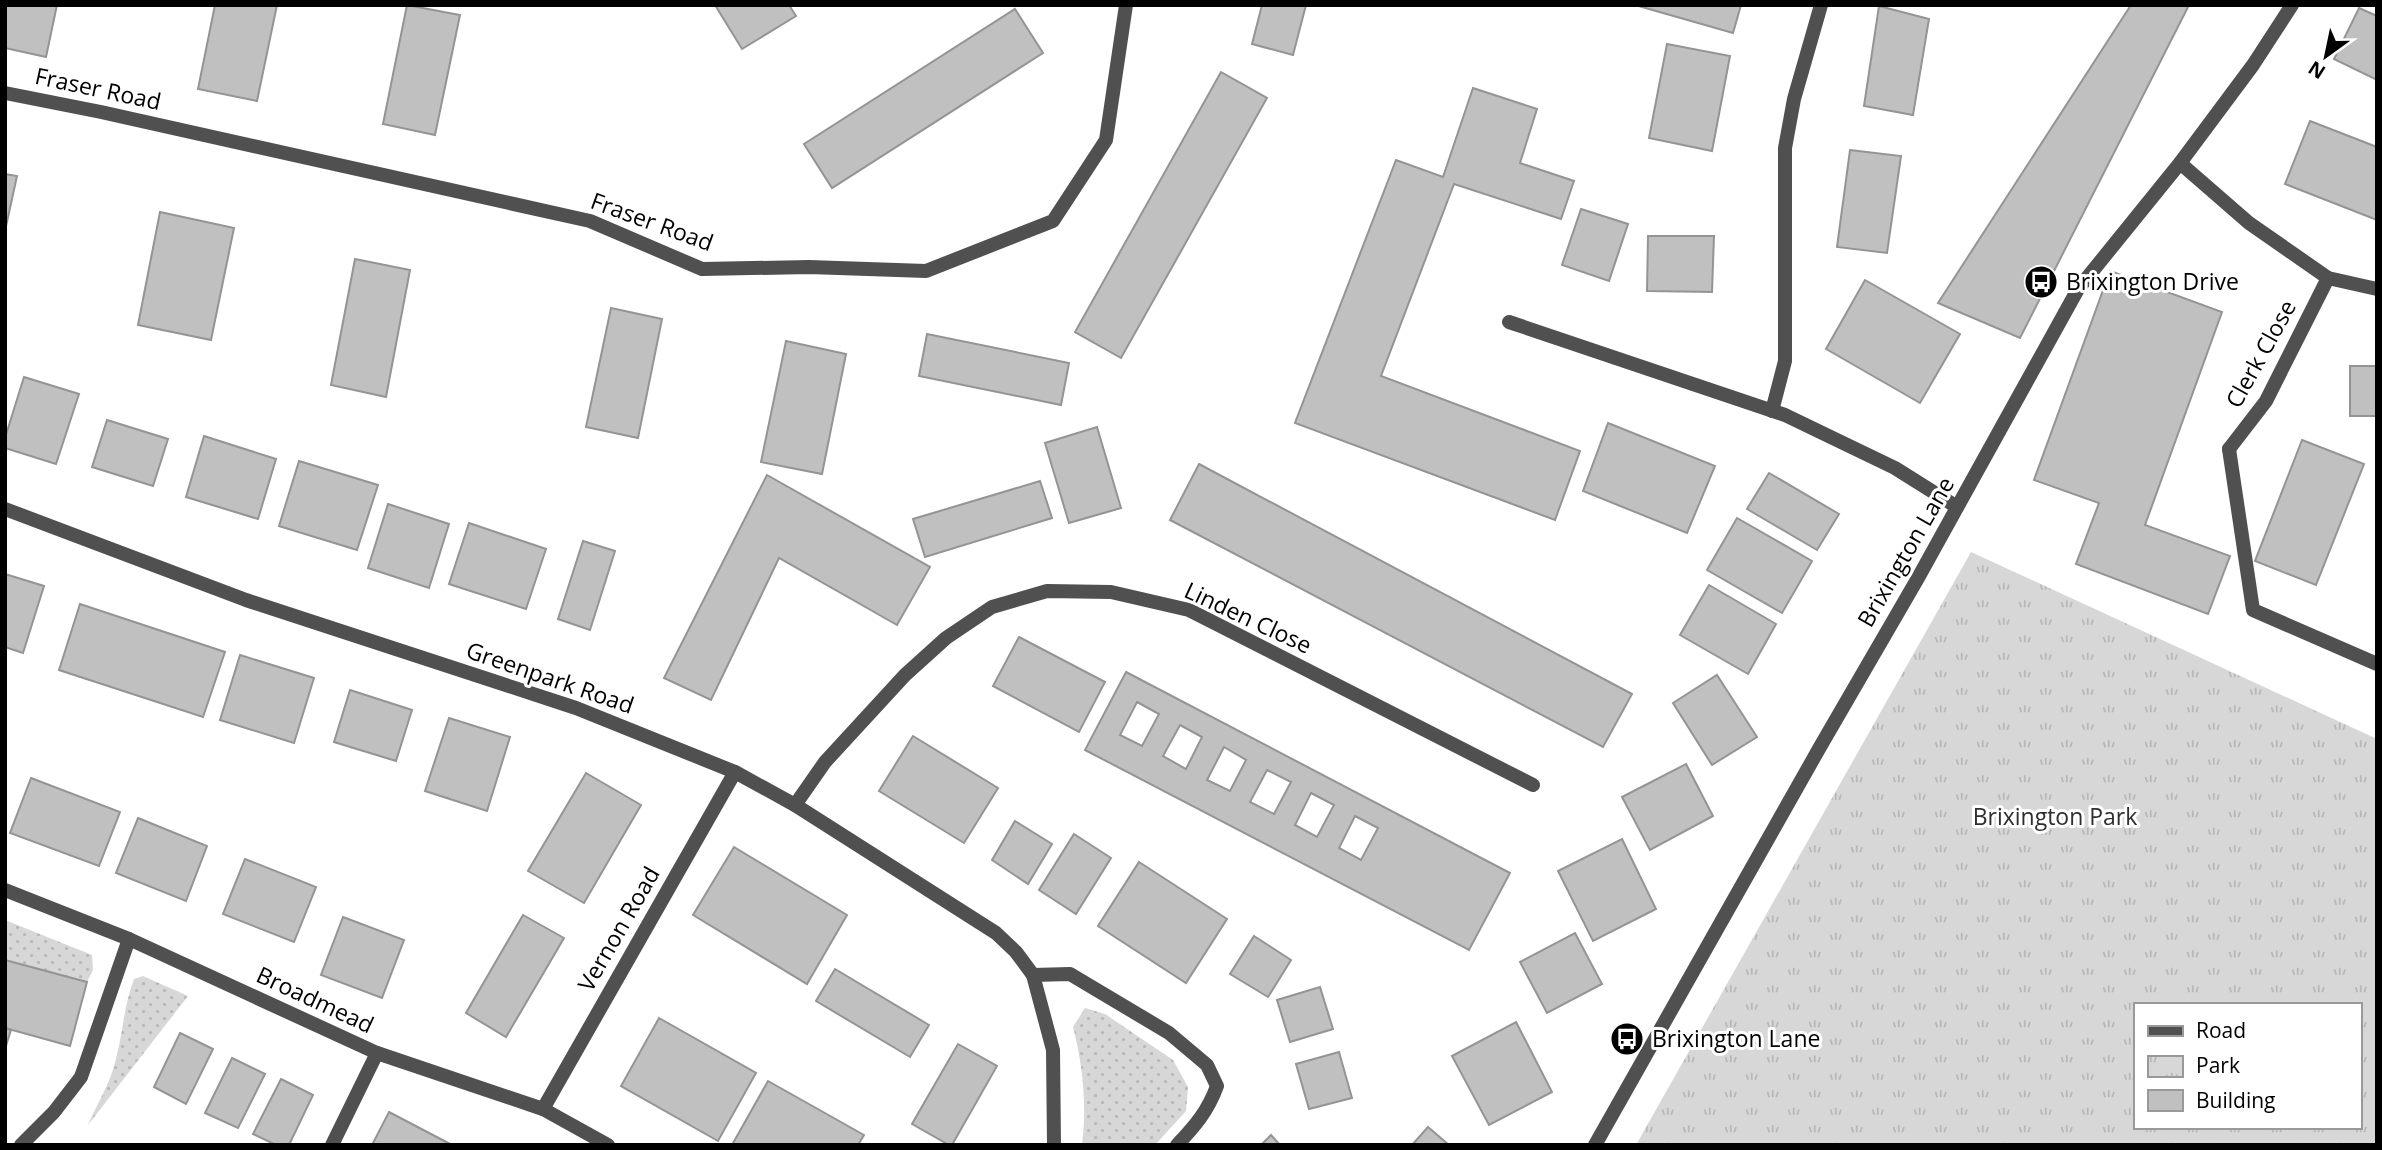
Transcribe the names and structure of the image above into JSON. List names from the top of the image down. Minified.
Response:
{"streets":{"street":["Fraser Road","Clerk Close","Brixington Lane","Linden Close","Greenpark Road","Vernon Road","Broadmead"]},"crossings":[["Linden Close","Greenpark Road"],["Greenpark Road","Vernon Road"],["Vernon Road","Broadmead"]],"parks":["Brixington Park"],"places":{"bus stop":["Brixington Drive","Brixington Lane"]},"legend":["Road","Park","Building"],"north":"bottom left"}
